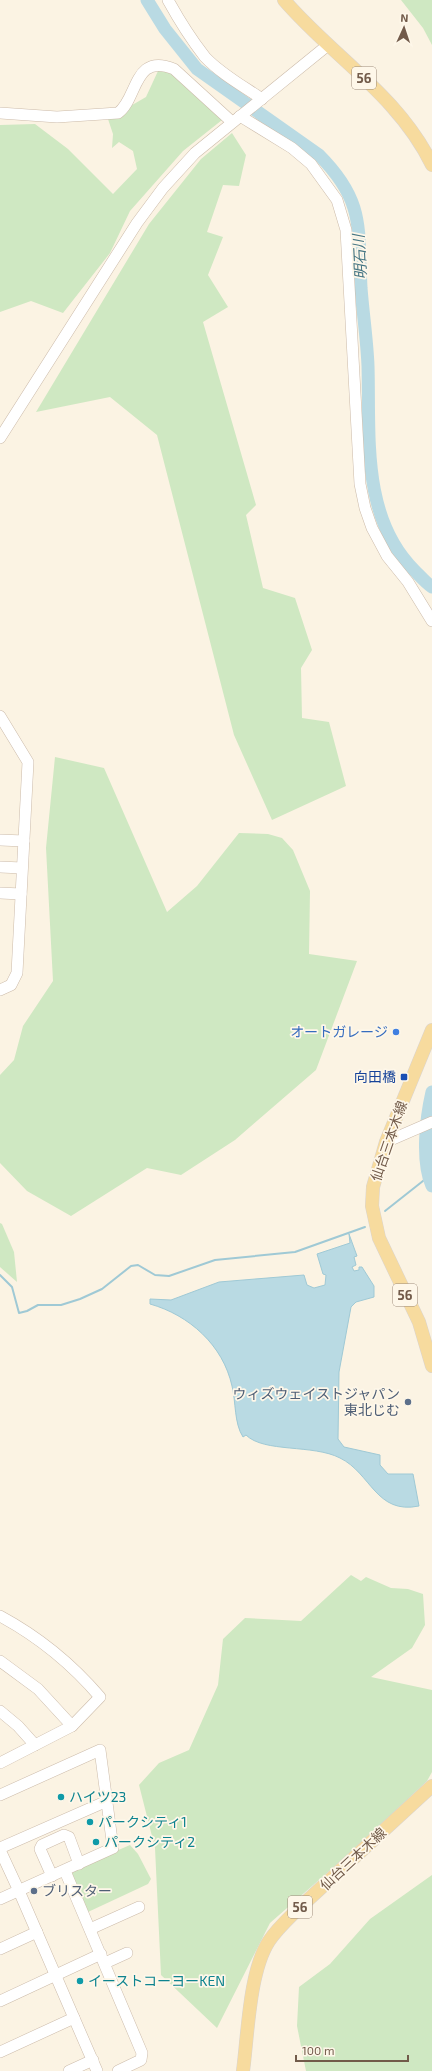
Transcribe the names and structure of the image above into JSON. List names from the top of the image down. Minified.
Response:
{"streets":{"main road":["56","仙台三本木線"]},"water":["明石川"],"places":{"other":["オートガレージ","ウィズウェイストジャパン 東北じむ","ハイツ23","パークシティ1","パークシティ2","ブリスター","イーストコーヨーKEN"],"transit":["向田橋"]},"scale_bar":"100 m","north":"top"}
